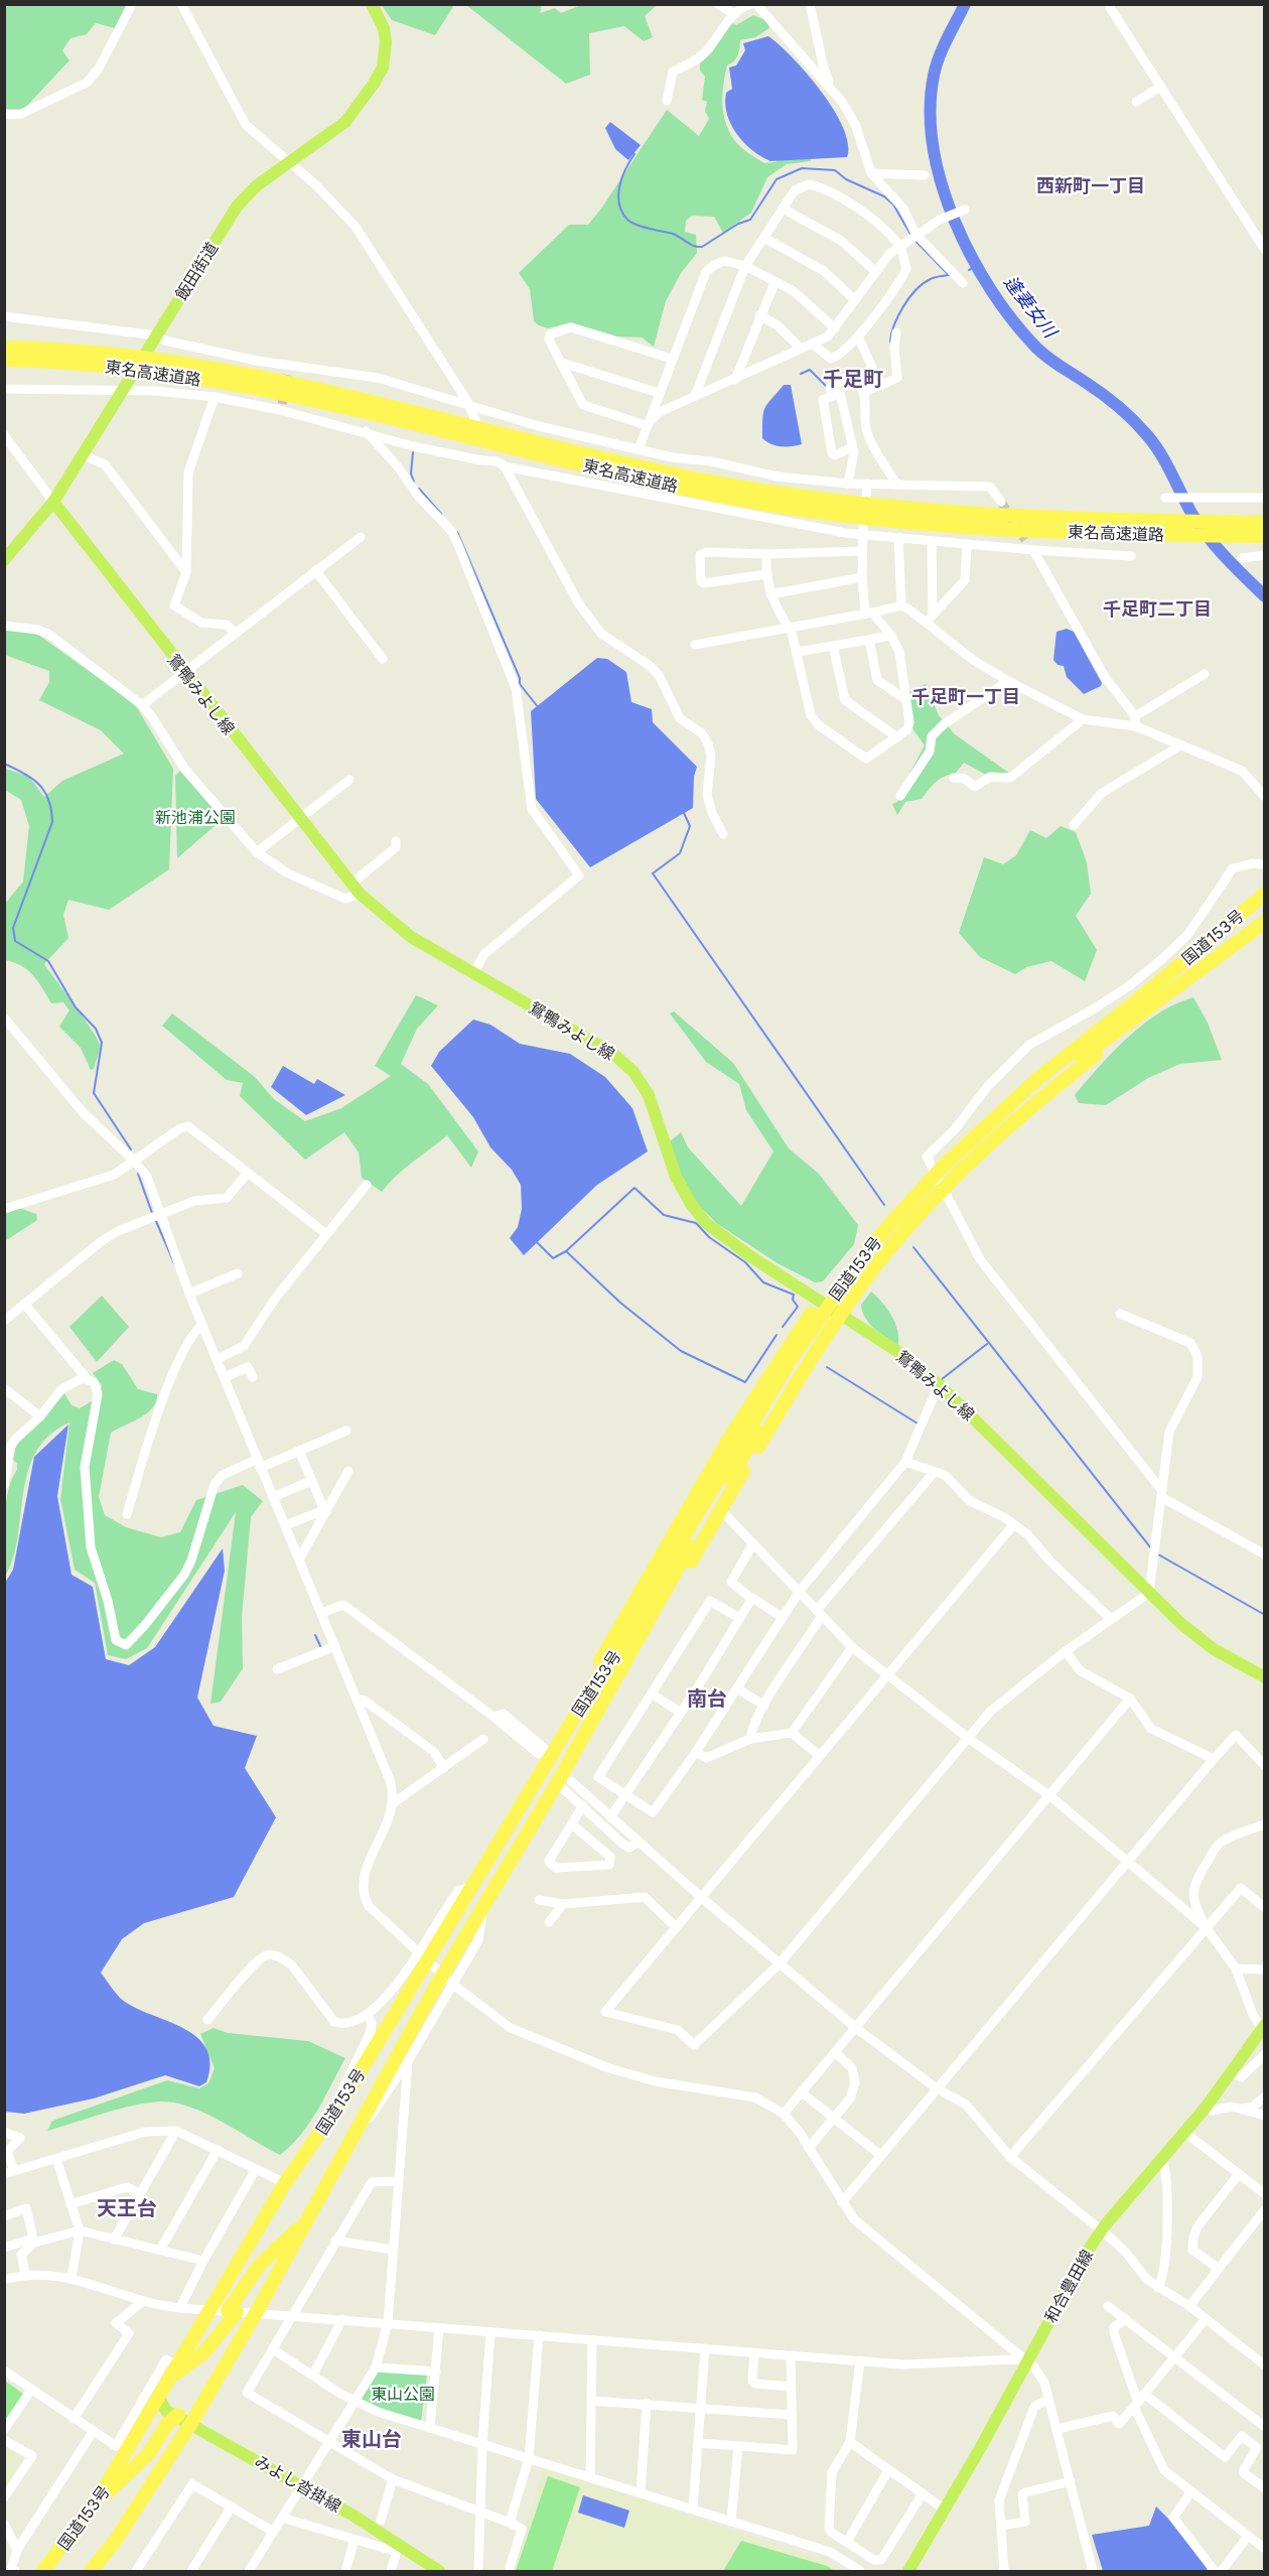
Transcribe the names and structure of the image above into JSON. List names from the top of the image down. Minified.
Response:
{"streets":{"highway":["東名高速道路","国道153号"],"main road":["飯田街道","鴛鴨みよし線","和合豊田線","みよし沓掛線"]},"crossings":[["飯田街道","鴛鴨みよし線"],["国道153号","みよし沓掛線"]],"districts":["西新町一丁目","千足町","千足町二丁目","千足町一丁目","南台","天王台","東山台"],"water":["逢妻女川"],"parks":["新池浦公園","東山公園"]}
